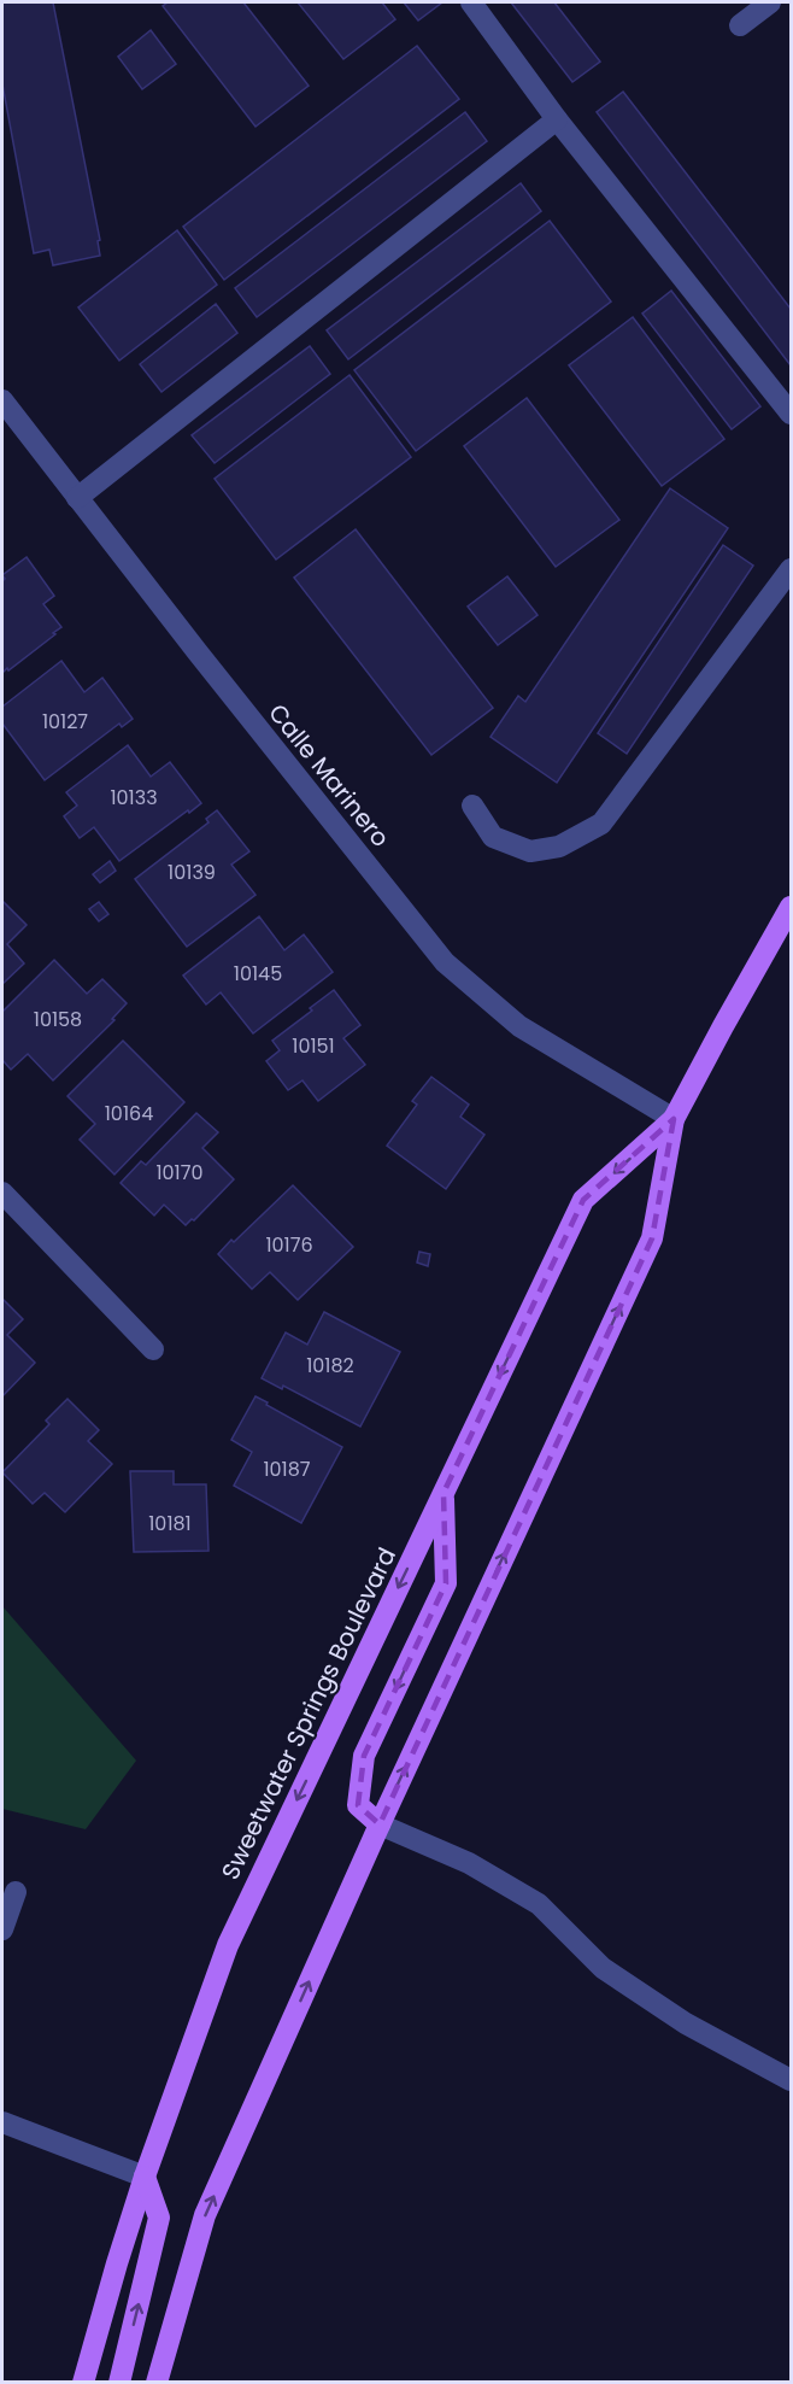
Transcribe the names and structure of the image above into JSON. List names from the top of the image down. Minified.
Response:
{"streets":{"main road":["Sweetwater Springs Boulevard"],"street":["Calle Marinero"]},"crossings":[["Calle Marinero","Sweetwater Springs Boulevard"]],"house_numbers":["10127","10133","10139","10145","10158","10151","10164","10170","10176","10182","10187","10181"]}
